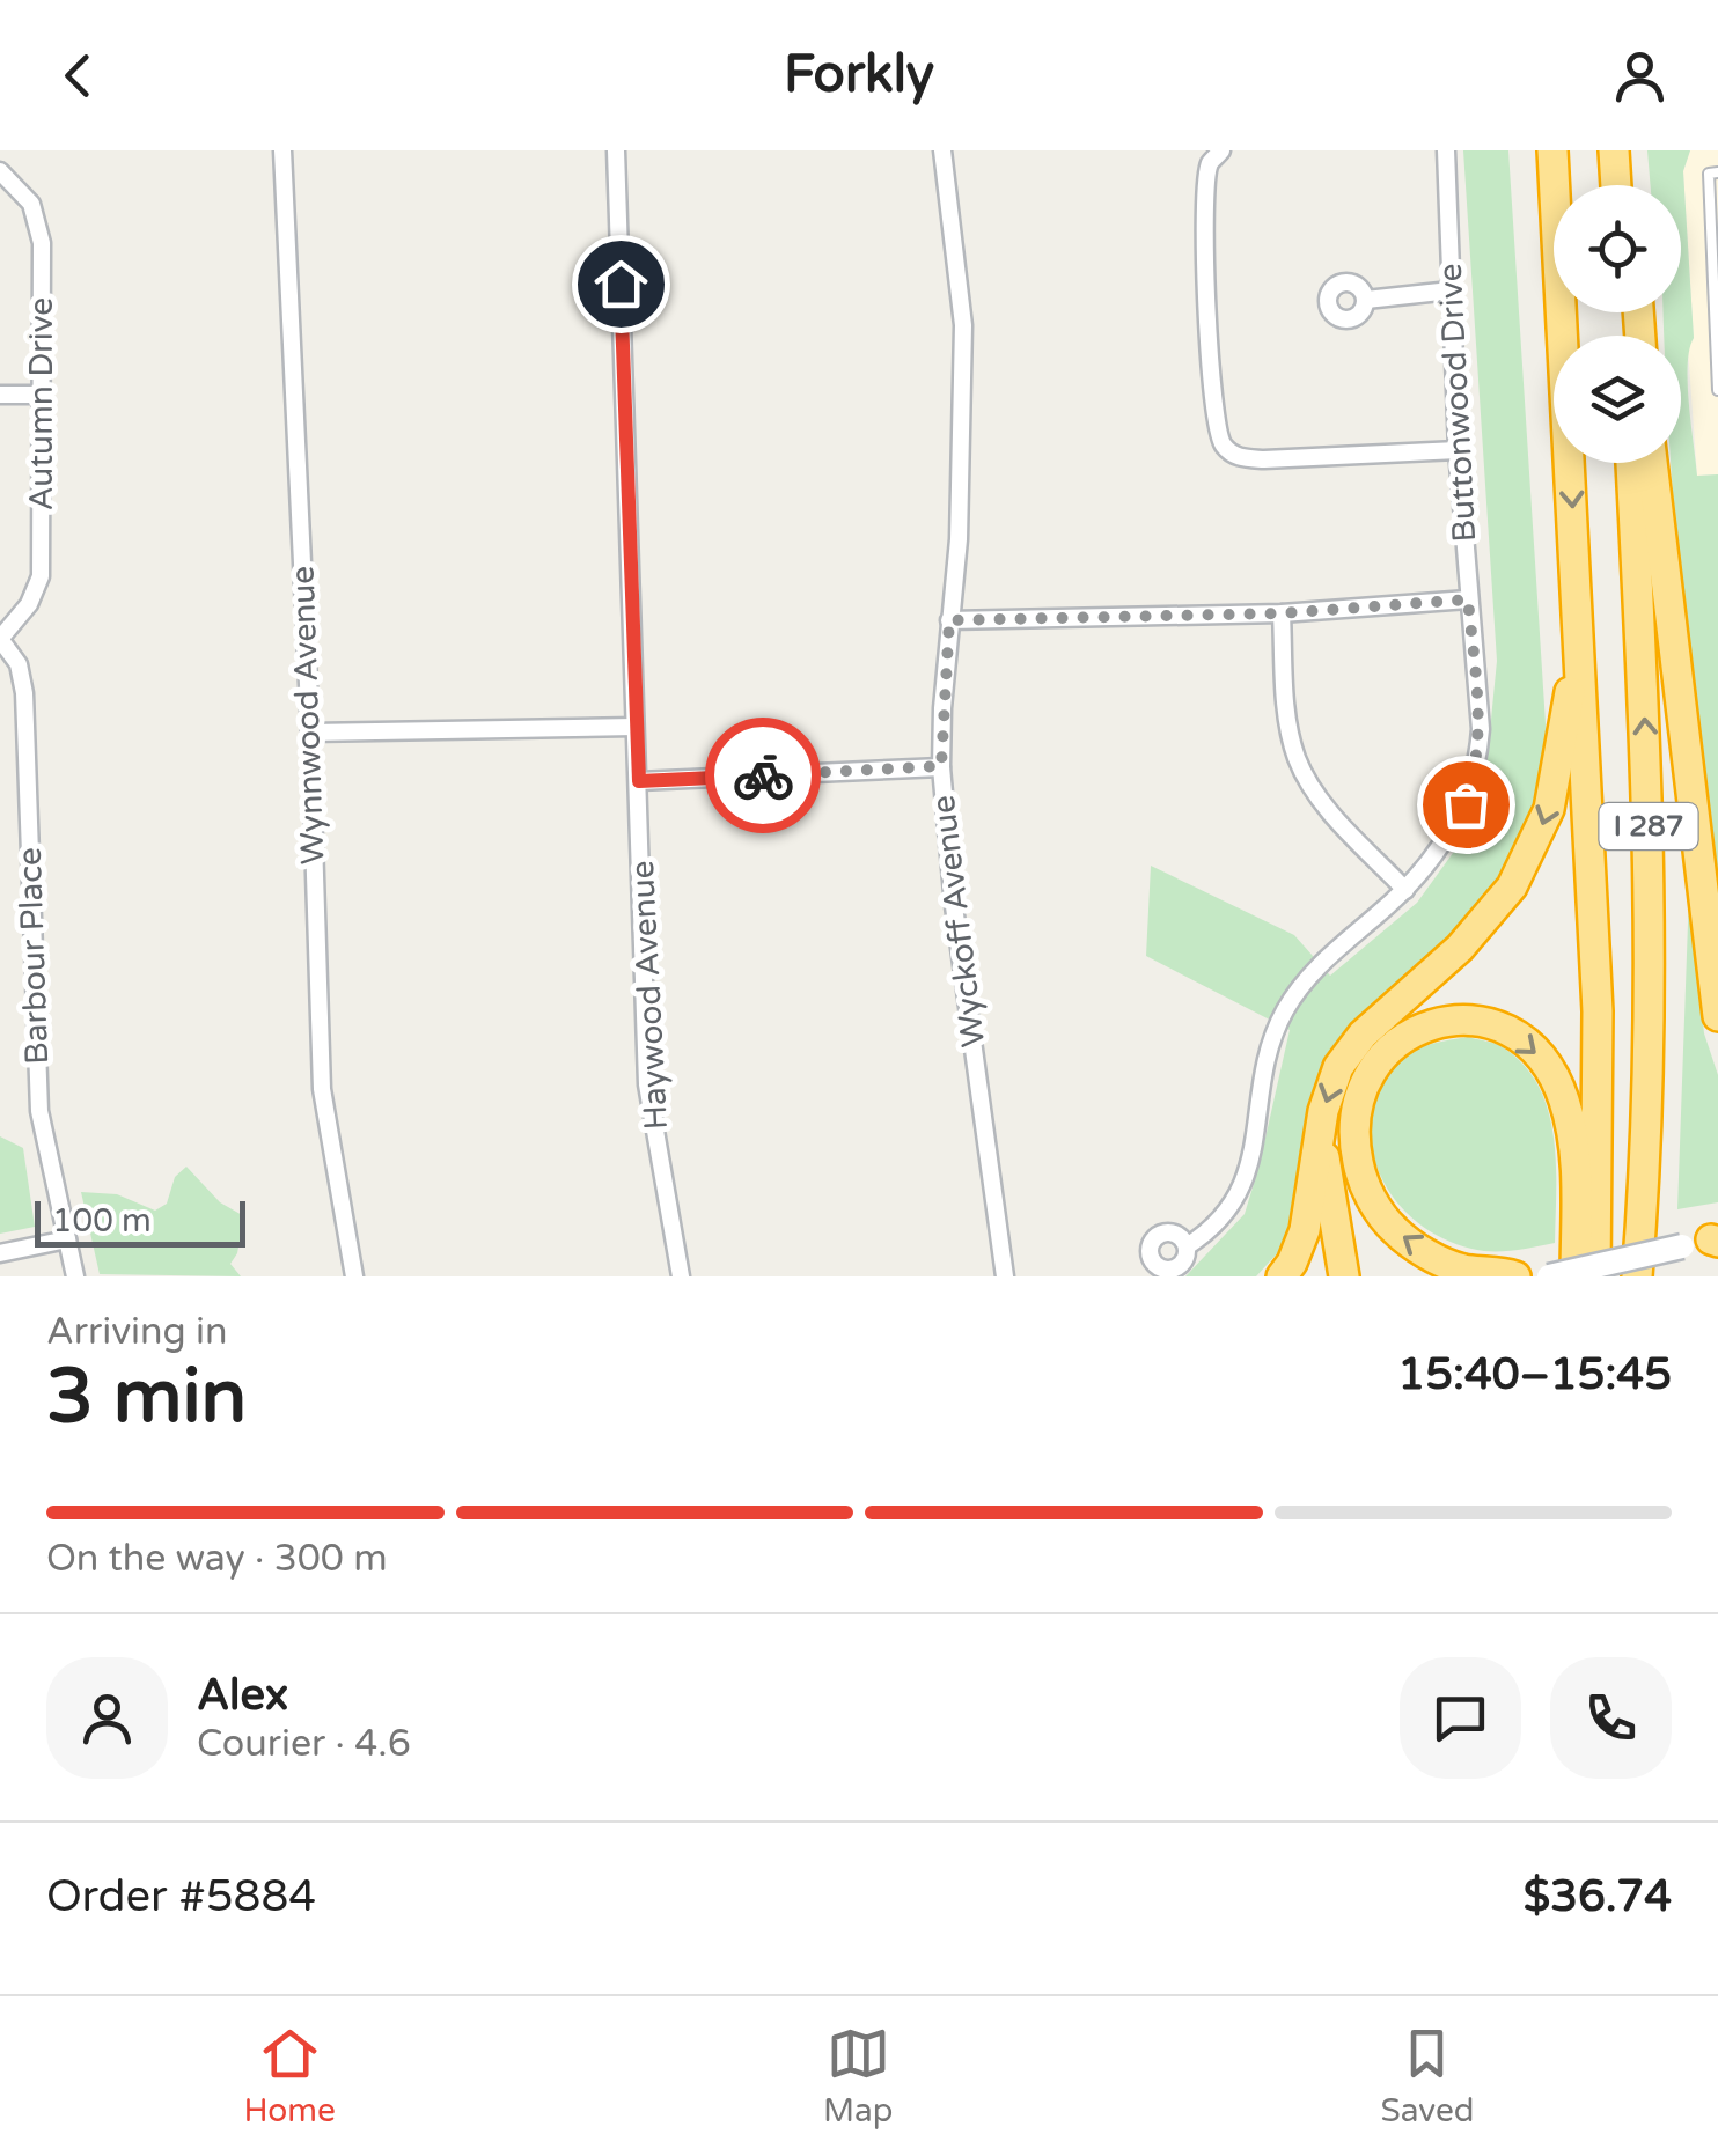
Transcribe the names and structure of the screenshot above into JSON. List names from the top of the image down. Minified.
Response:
{"streets":{"highway":["I 287"],"street":["Buttonwood Drive","Autumn Drive","Wynnwood Avenue","Wyckoff Avenue","Barbour Place","Haywood Avenue"]},"crossings":[["Autumn Drive","Barbour Place"]],"scale_bar":"100 m","page":{"header":"Forkly","scale":"100 m","heading":["3 min","Arriving in","15:40–15:45"],"panel":["Alex","Courier · 4.6","Order #5884","$36.74"],"bar":"On the way · 300 m","tabs":["Home","Map","Saved"]}}
